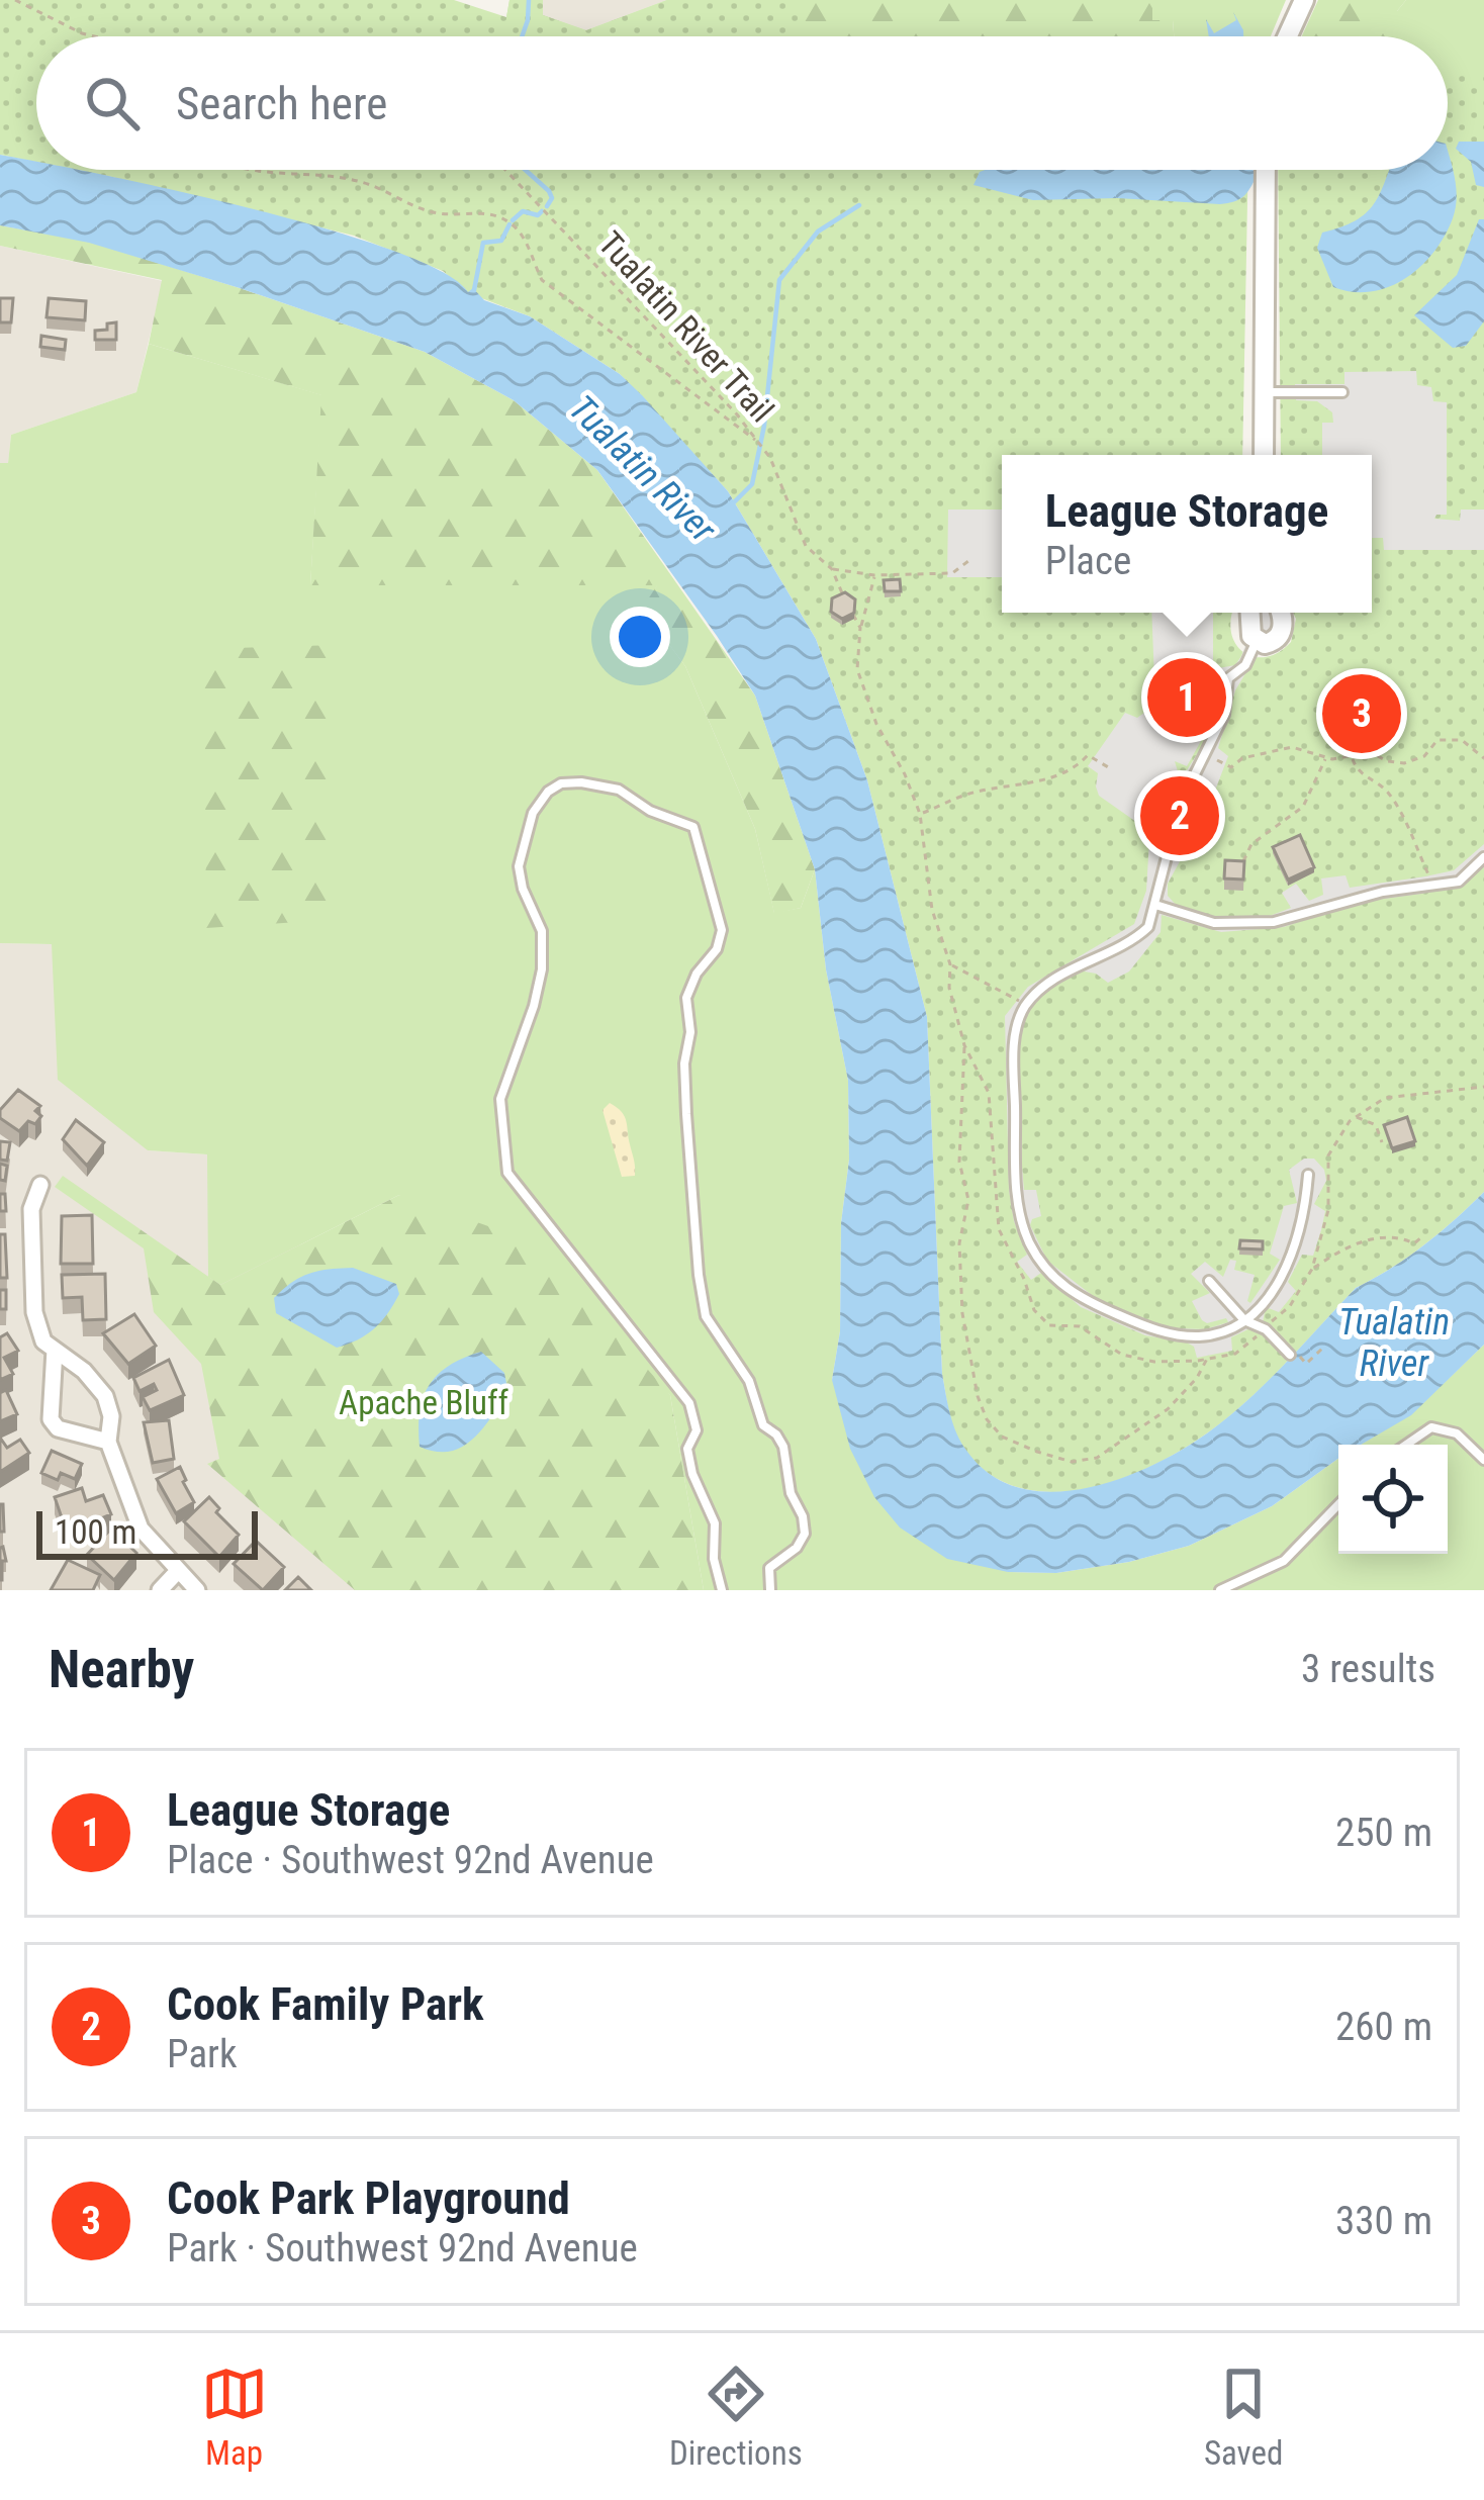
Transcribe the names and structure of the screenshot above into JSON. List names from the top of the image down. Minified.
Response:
{"streets":{"path":["Tualatin River Trail"]},"water":["Tualatin River"],"parks":["Apache Bluff"],"scale_bar":"100 m","page":{"search":"Search here","popup":["League Storage","Place"],"pins":["1","3","2"],"scale":"100 m","heading":["Nearby","3 results"],"list":[{"mark":"1","name":"League Storage","note":"Place · Southwest 92nd Avenue","value":"250 m"},{"mark":"2","name":"Cook Family Park","note":"Park","value":"260 m"},{"mark":"3","name":"Cook Park Playground","note":"Park · Southwest 92nd Avenue","value":"330 m"}],"nav":["Map","Directions","Saved"]}}
